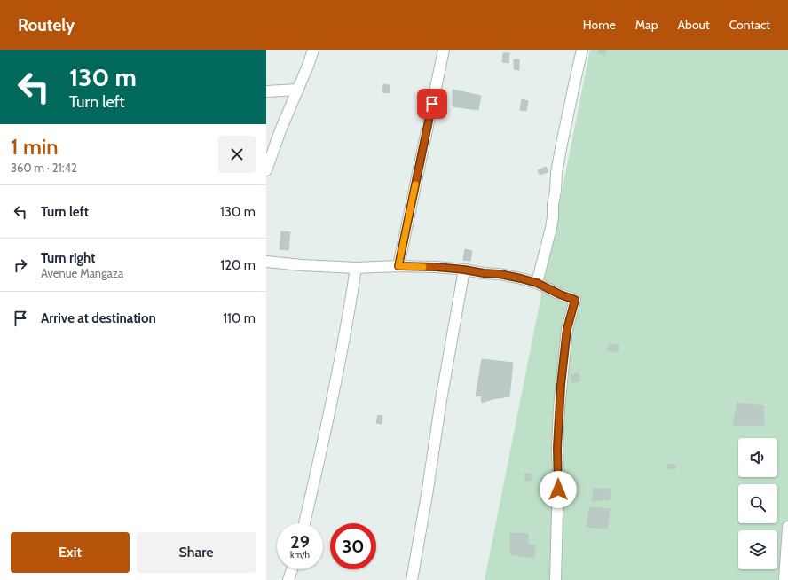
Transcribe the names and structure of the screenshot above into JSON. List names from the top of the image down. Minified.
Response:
{"page":{"header":"Routely","nav":["Home","Map","About","Contact"],"turn":["130 m","Turn left"],"heading":["1 min","360 m · 21:42"],"list":[{"name":"Turn left","value":"130 m"},{"name":"Turn right","note":"Avenue Mangaza","value":"120 m"},{"name":"Arrive at destination","value":"110 m"}],"speed":"29 km/h","limit":"30","buttons":["Exit","Share"]}}
